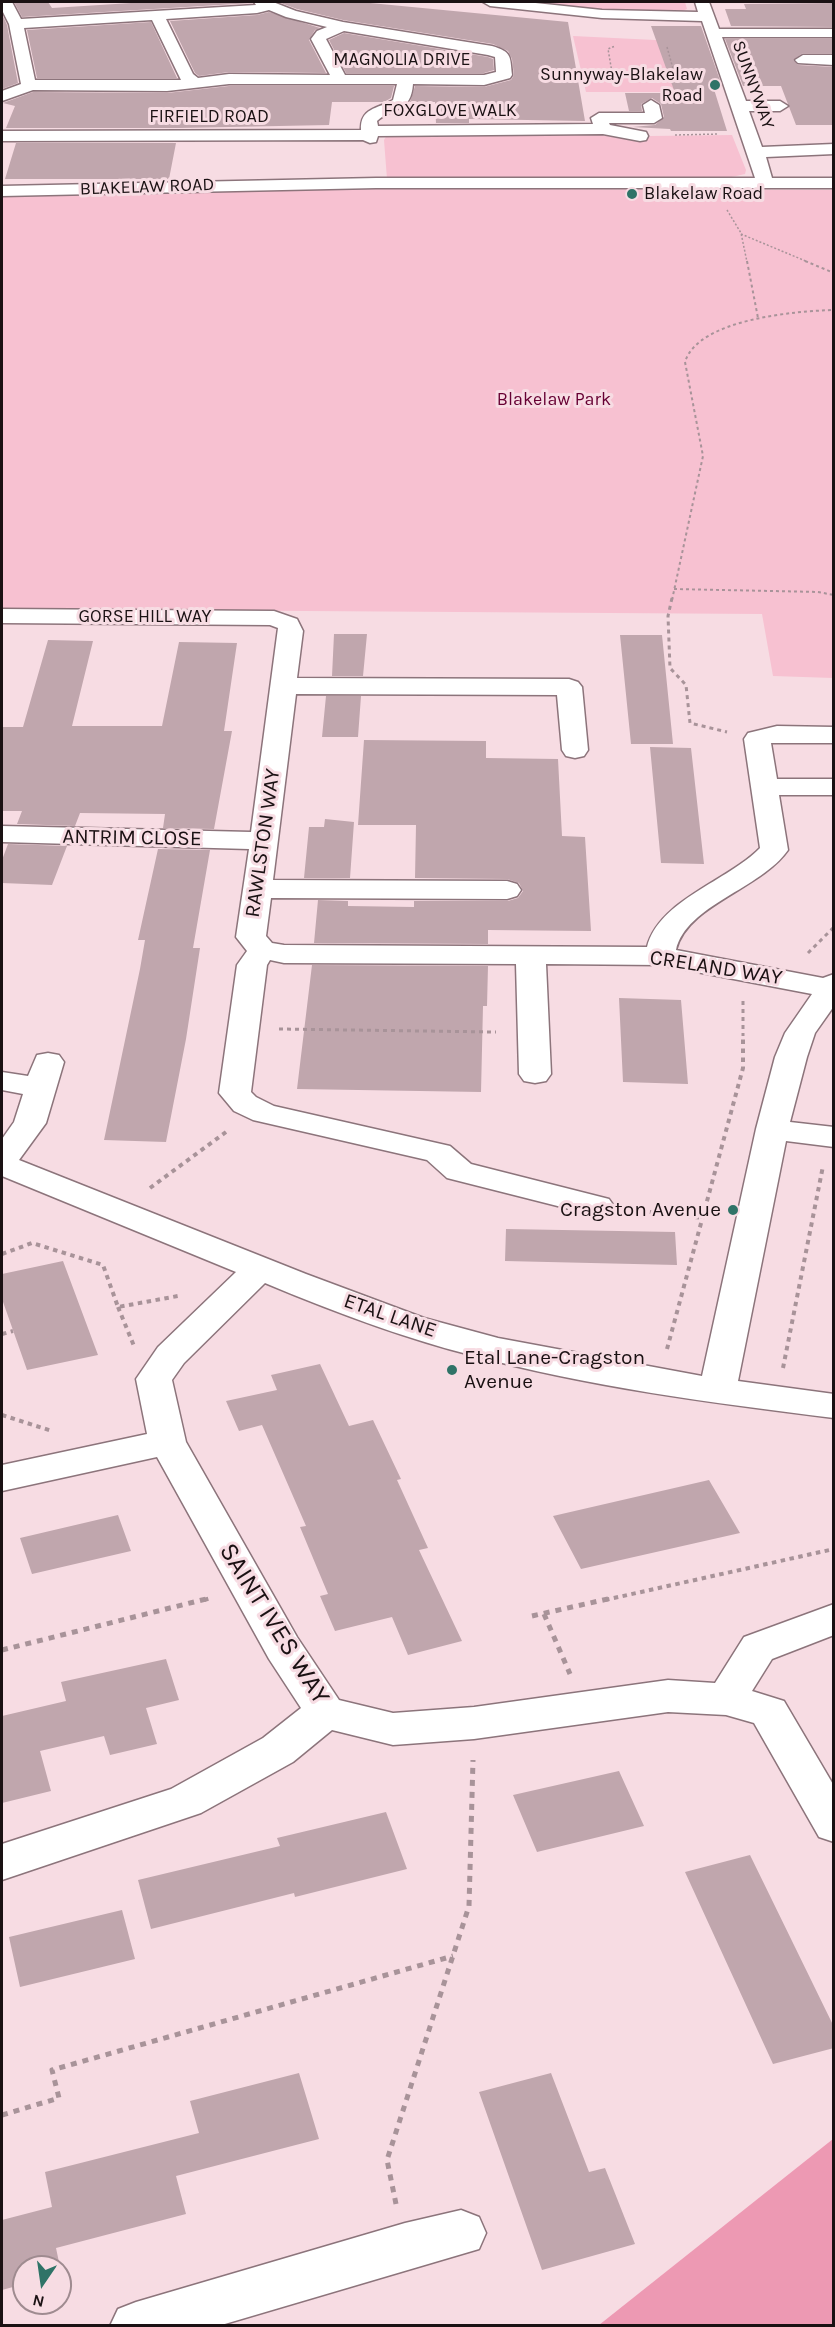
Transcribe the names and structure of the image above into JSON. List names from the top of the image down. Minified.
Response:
{"streets":{"street":["MAGNOLIA DRIVE","SUNNYWAY","FOXGLOVE WALK","FIRFIELD ROAD","BLAKELAW ROAD","GORSE HILL WAY","ANTRIM CLOSE","RAWLSTON WAY","CRELAND WAY","ETAL LANE","SAINT IVES WAY"]},"crossings":[["SUNNYWAY","BLAKELAW ROAD"],["FOXGLOVE WALK","FIRFIELD ROAD"],["GORSE HILL WAY","RAWLSTON WAY"],["ANTRIM CLOSE","RAWLSTON WAY"],["RAWLSTON WAY","CRELAND WAY"],["ETAL LANE","SAINT IVES WAY"]],"parks":["Blakelaw Park"],"places":["Sunnyway-Blakelaw Road","Blakelaw Road","Cragston Avenue","Etal Lane-Cragston Avenue"],"north":"bottom"}
